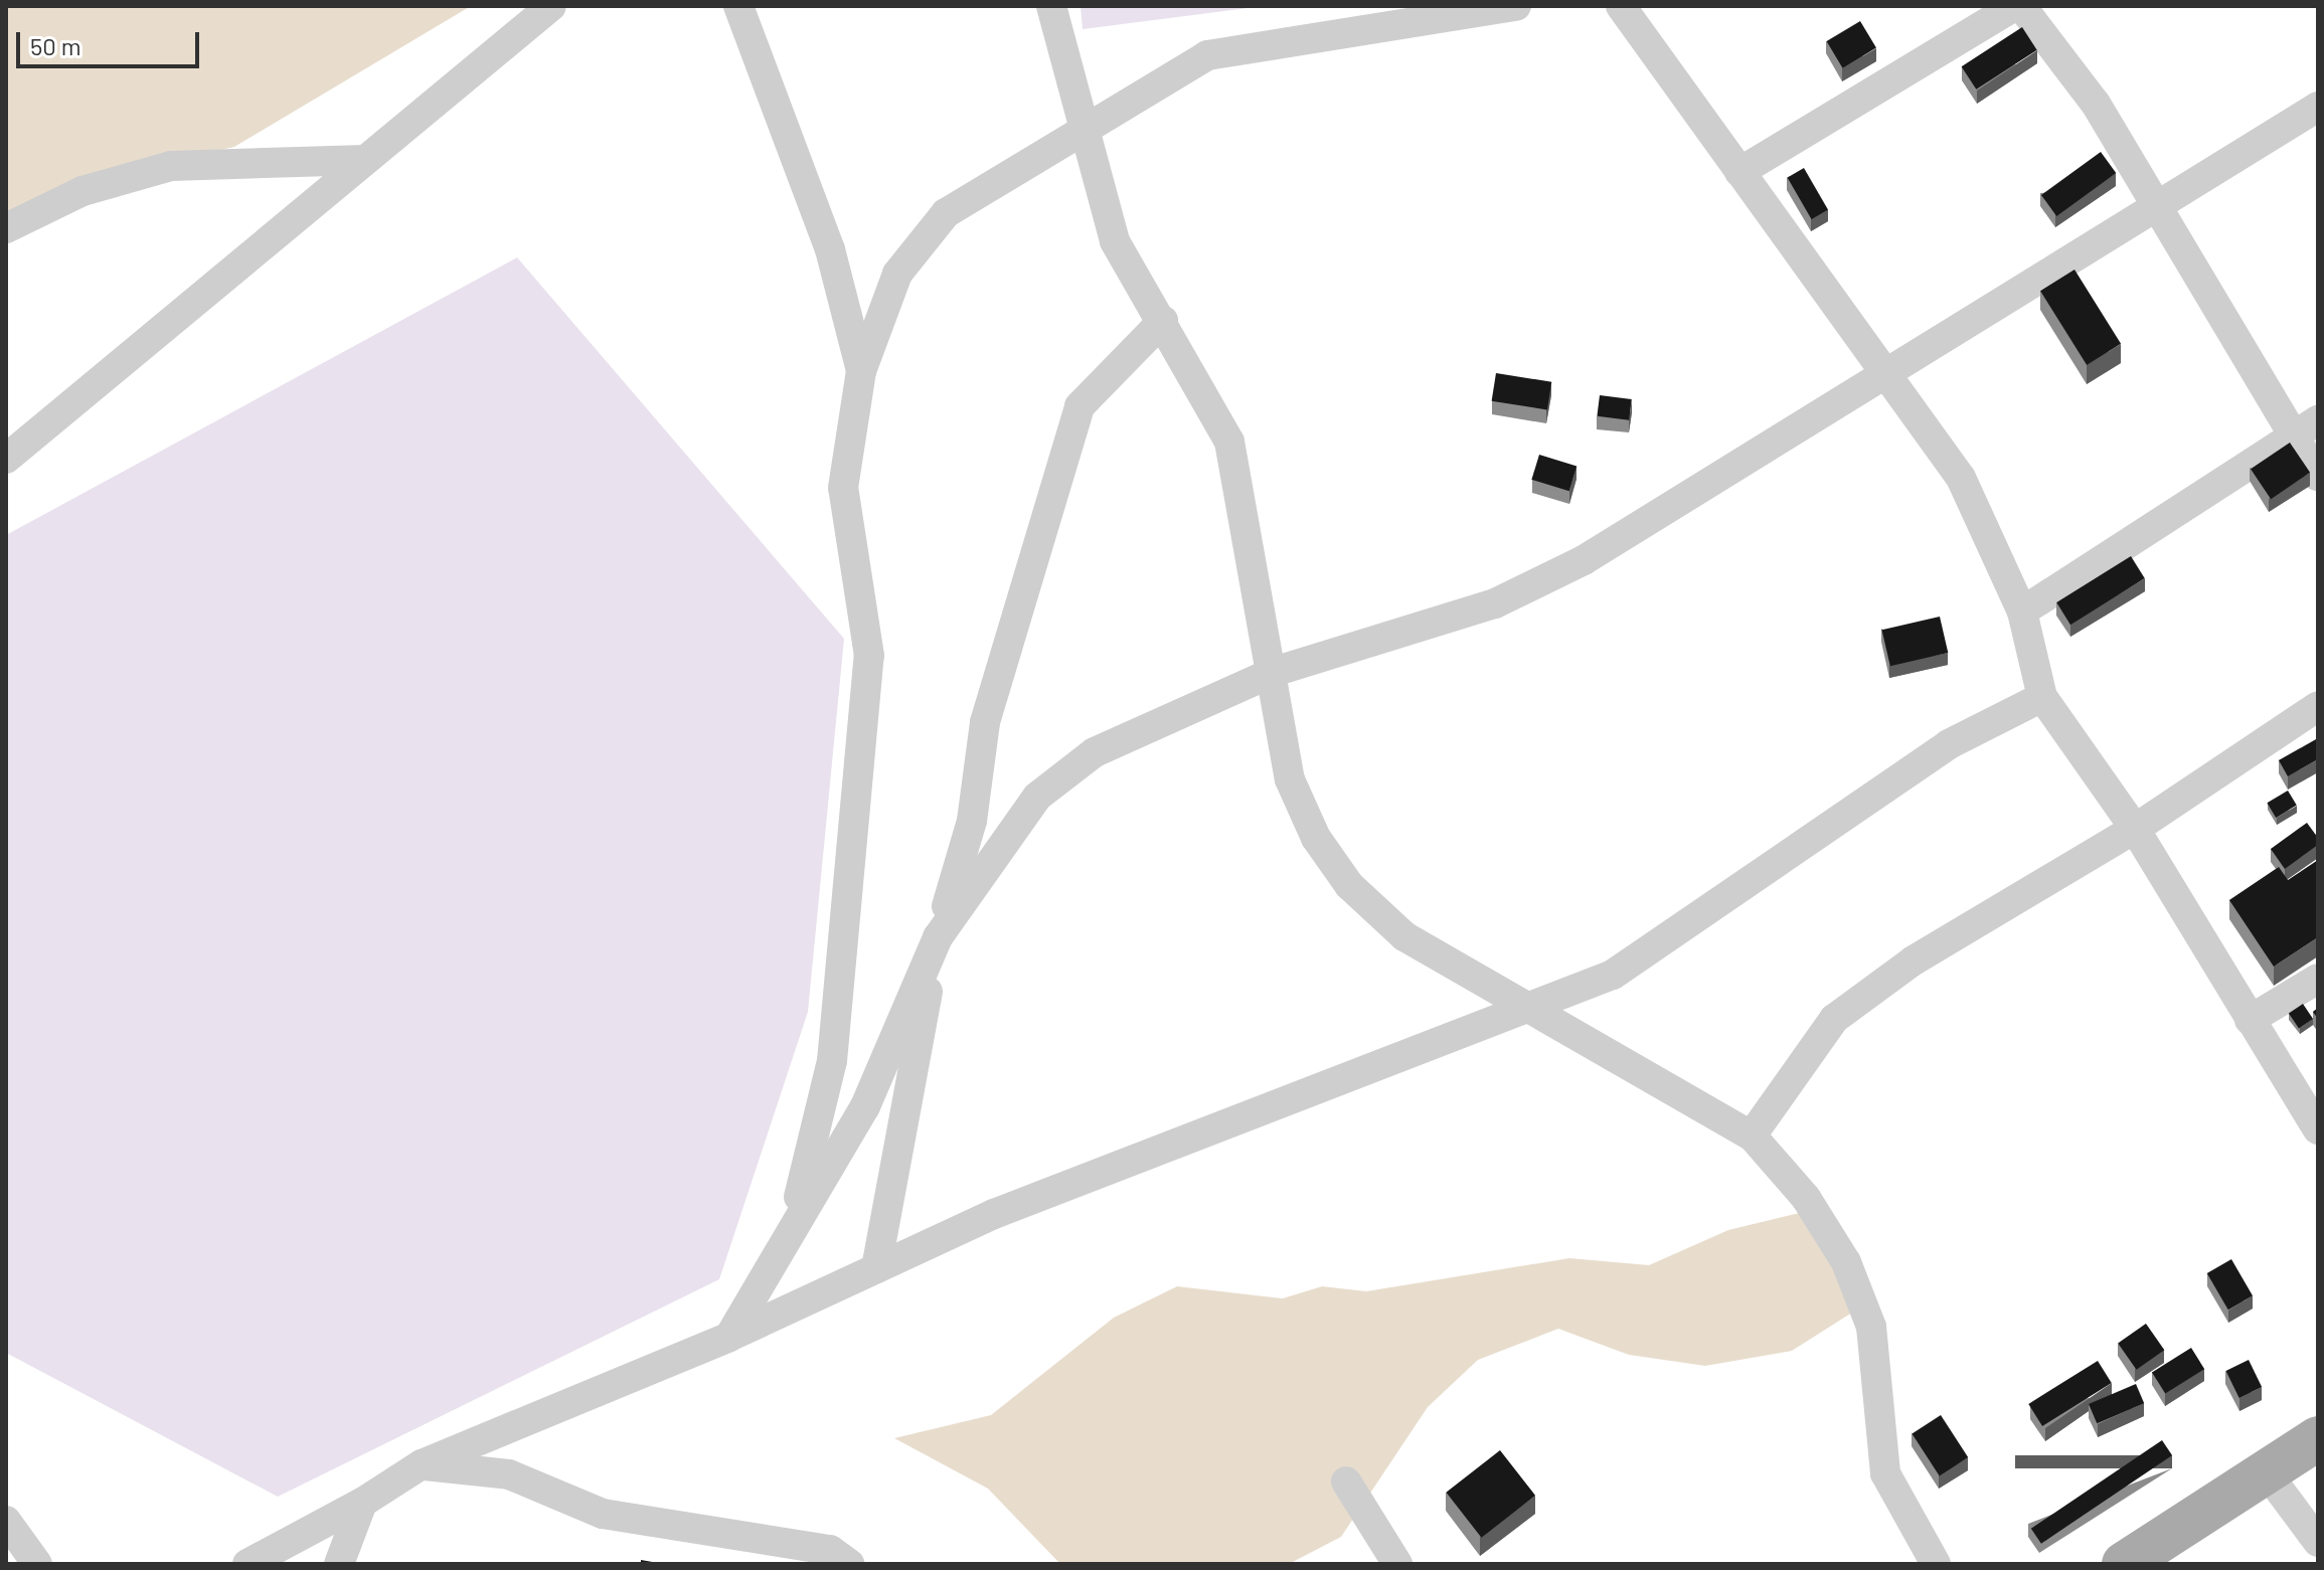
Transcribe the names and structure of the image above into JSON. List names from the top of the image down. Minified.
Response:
{"scale_bar":"50 m"}
